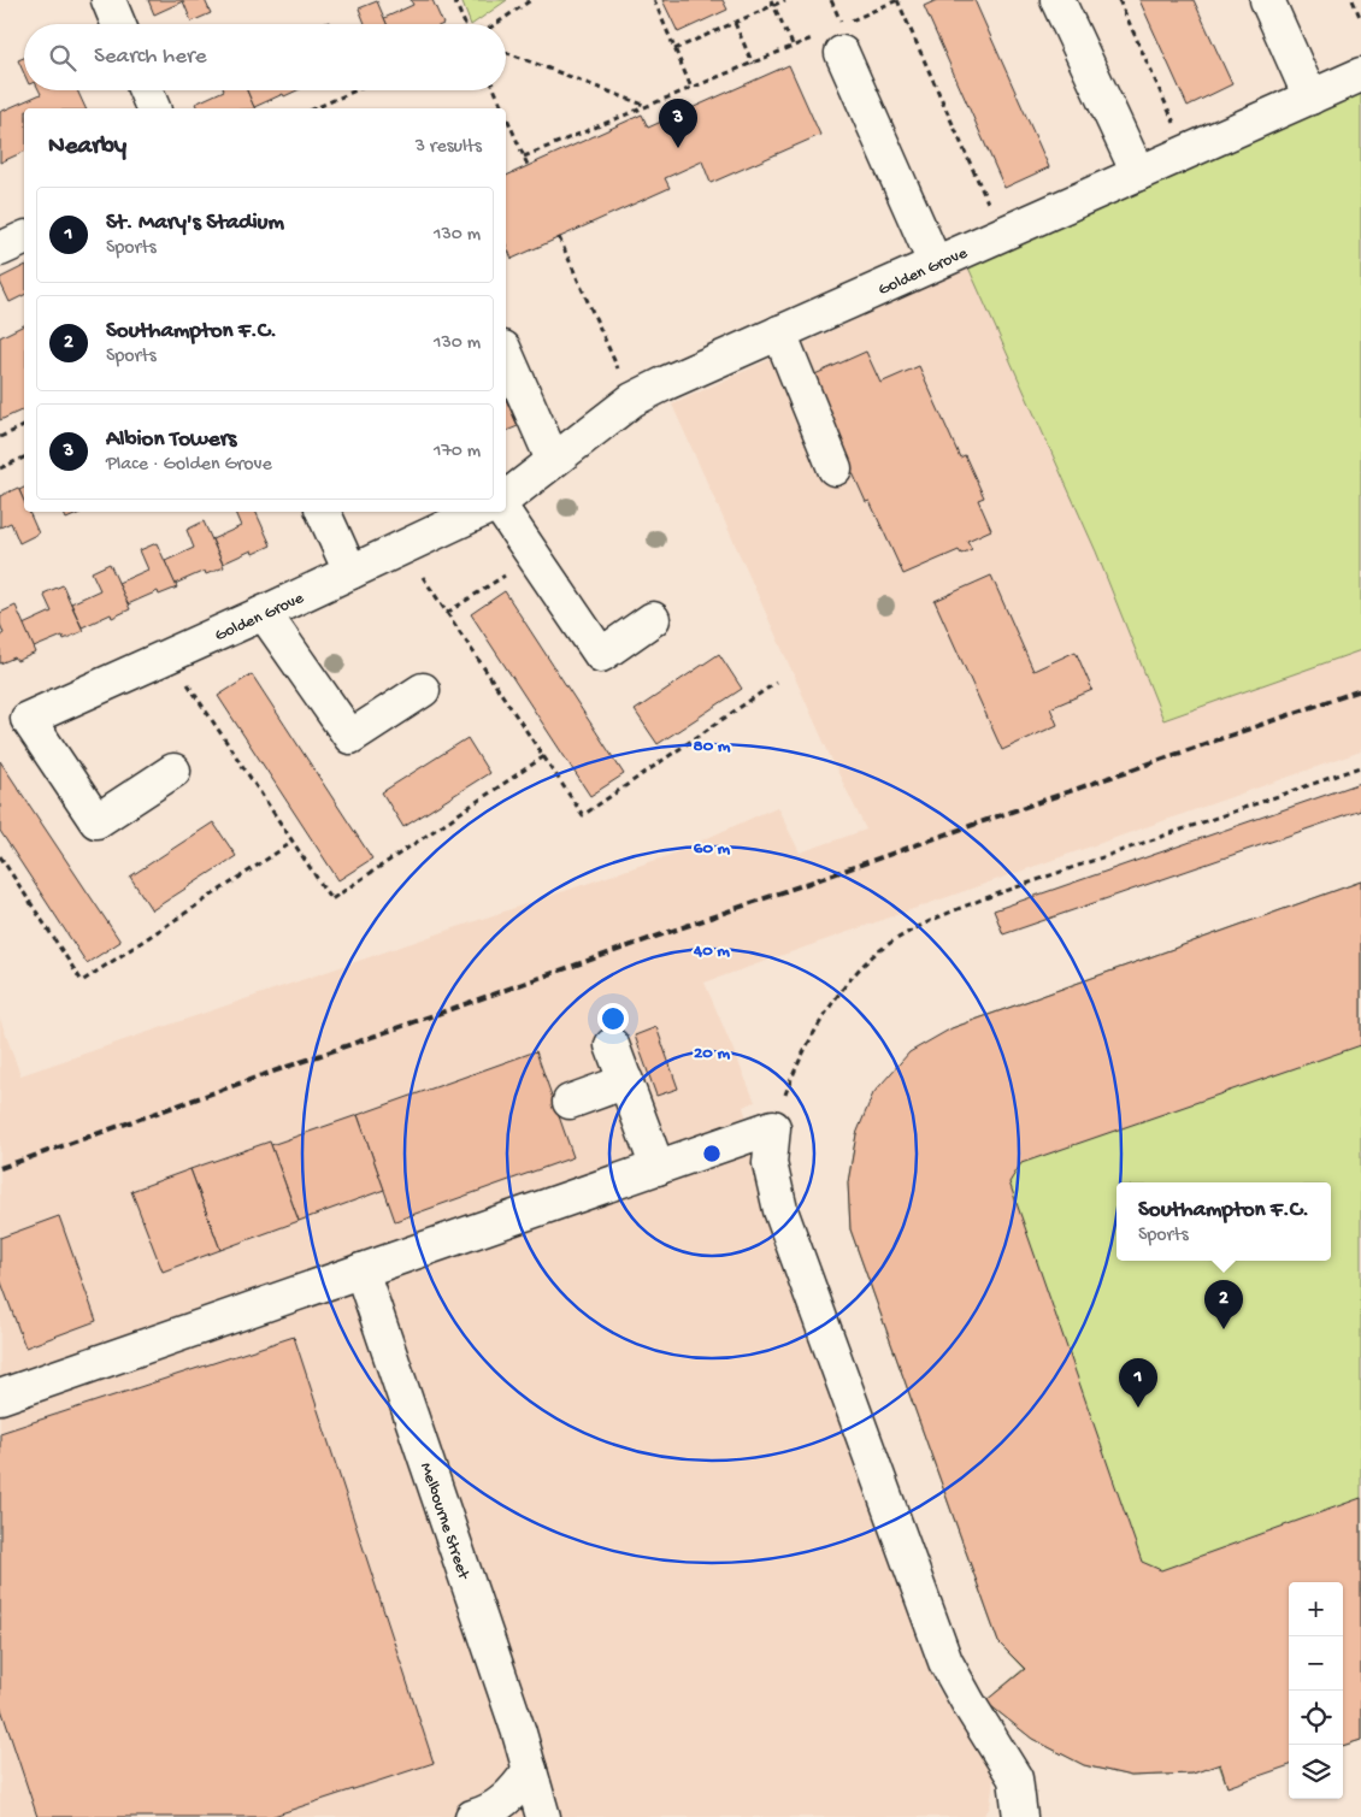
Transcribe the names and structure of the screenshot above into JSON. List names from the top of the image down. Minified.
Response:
{"streets":{"street":["Golden Grove","Melbourne Street"]},"page":{"search":"Search here","pins":["3","2","1"],"heading":["Nearby","3 results"],"list":[{"mark":"1","name":"St. Mary's Stadium","note":"Sports","value":"130 m"},{"mark":"2","name":"Southampton F.C.","note":"Sports","value":"130 m"},{"mark":"3","name":"Albion Towers","note":"Place · Golden Grove","value":"170 m"}],"popup":["Southampton F.C.","Sports"],"map_buttons":["+","−"]},"rings":["80 m","60 m","40 m","20 m"]}
